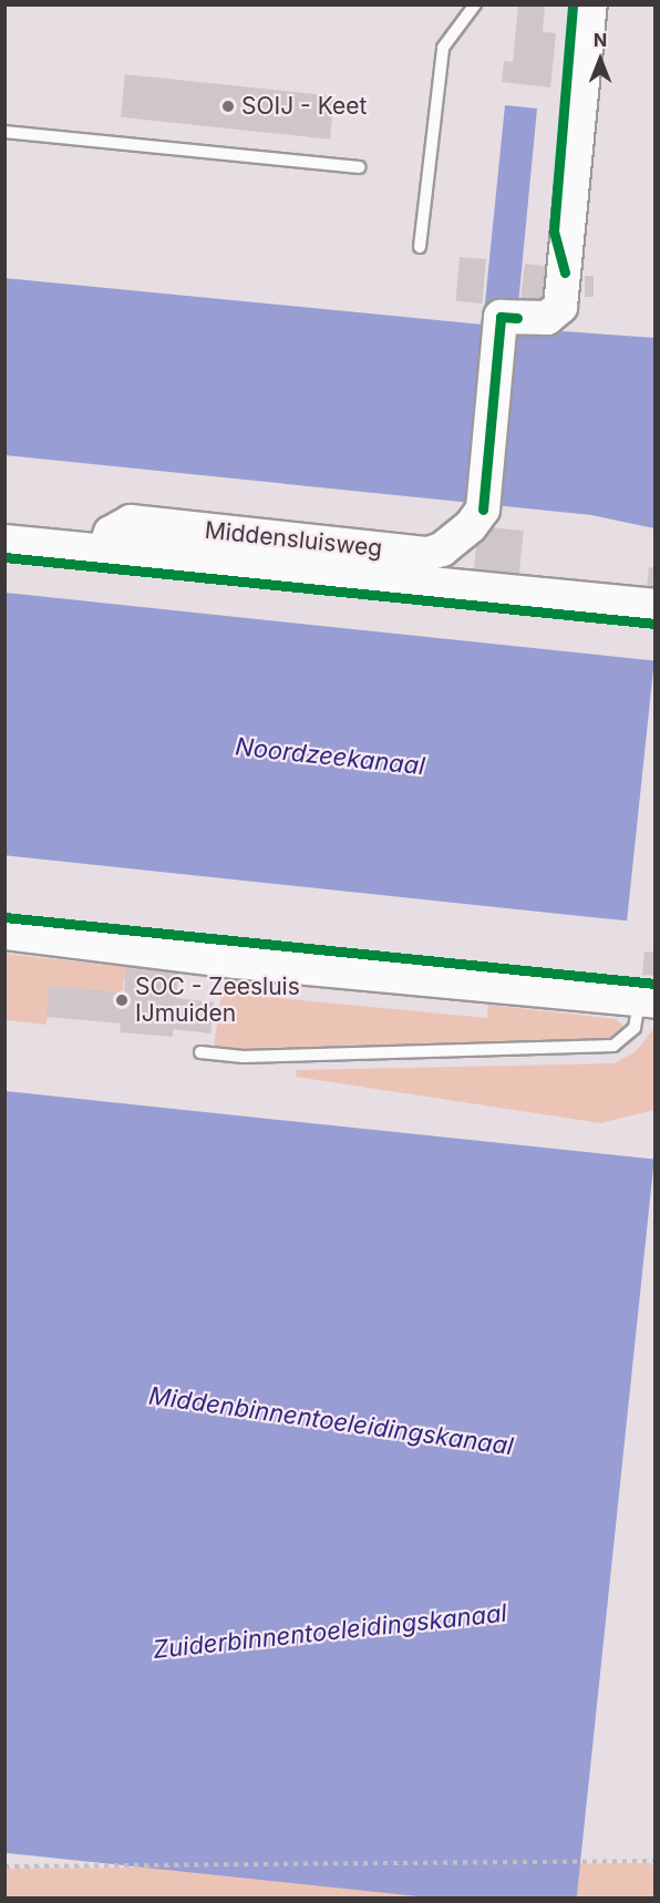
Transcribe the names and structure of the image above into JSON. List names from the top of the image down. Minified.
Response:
{"streets":{"street":["Middensluisweg"]},"water":["Noordzeekanaal","Middenbinnentoeleidingskanaal","Zuiderbinnentoeleidingskanaal"],"places":["SOIJ - Keet","SOC - Zeesluis IJmuiden"],"north":"top"}
